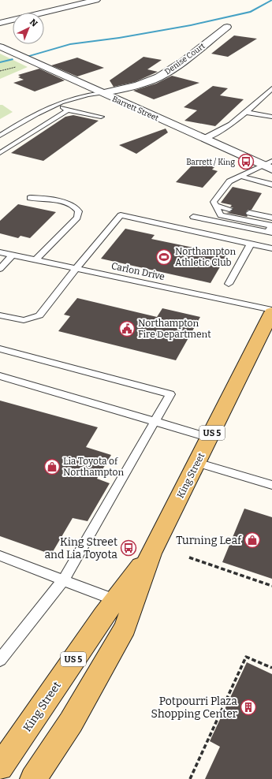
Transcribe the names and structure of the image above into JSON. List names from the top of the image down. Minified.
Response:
{"streets":{"main road":["US 5","King Street"],"street":["Denise Court","Barrett Street"],"lane":["Carlon Drive"]},"crossings":[["Denise Court","Barrett Street"],["Carlon Drive","King Street"]],"places":{"bus stop":["Barrett / King","King Street and Lia Toyota"],"sports":["Northampton Athletic Club"],"public building":["Northampton Fire Department"],"shop":["Lia Toyota of Northampton","Turning Leaf"],"building":["Potpourri Plaza Shopping Center"]},"north":"top right"}
